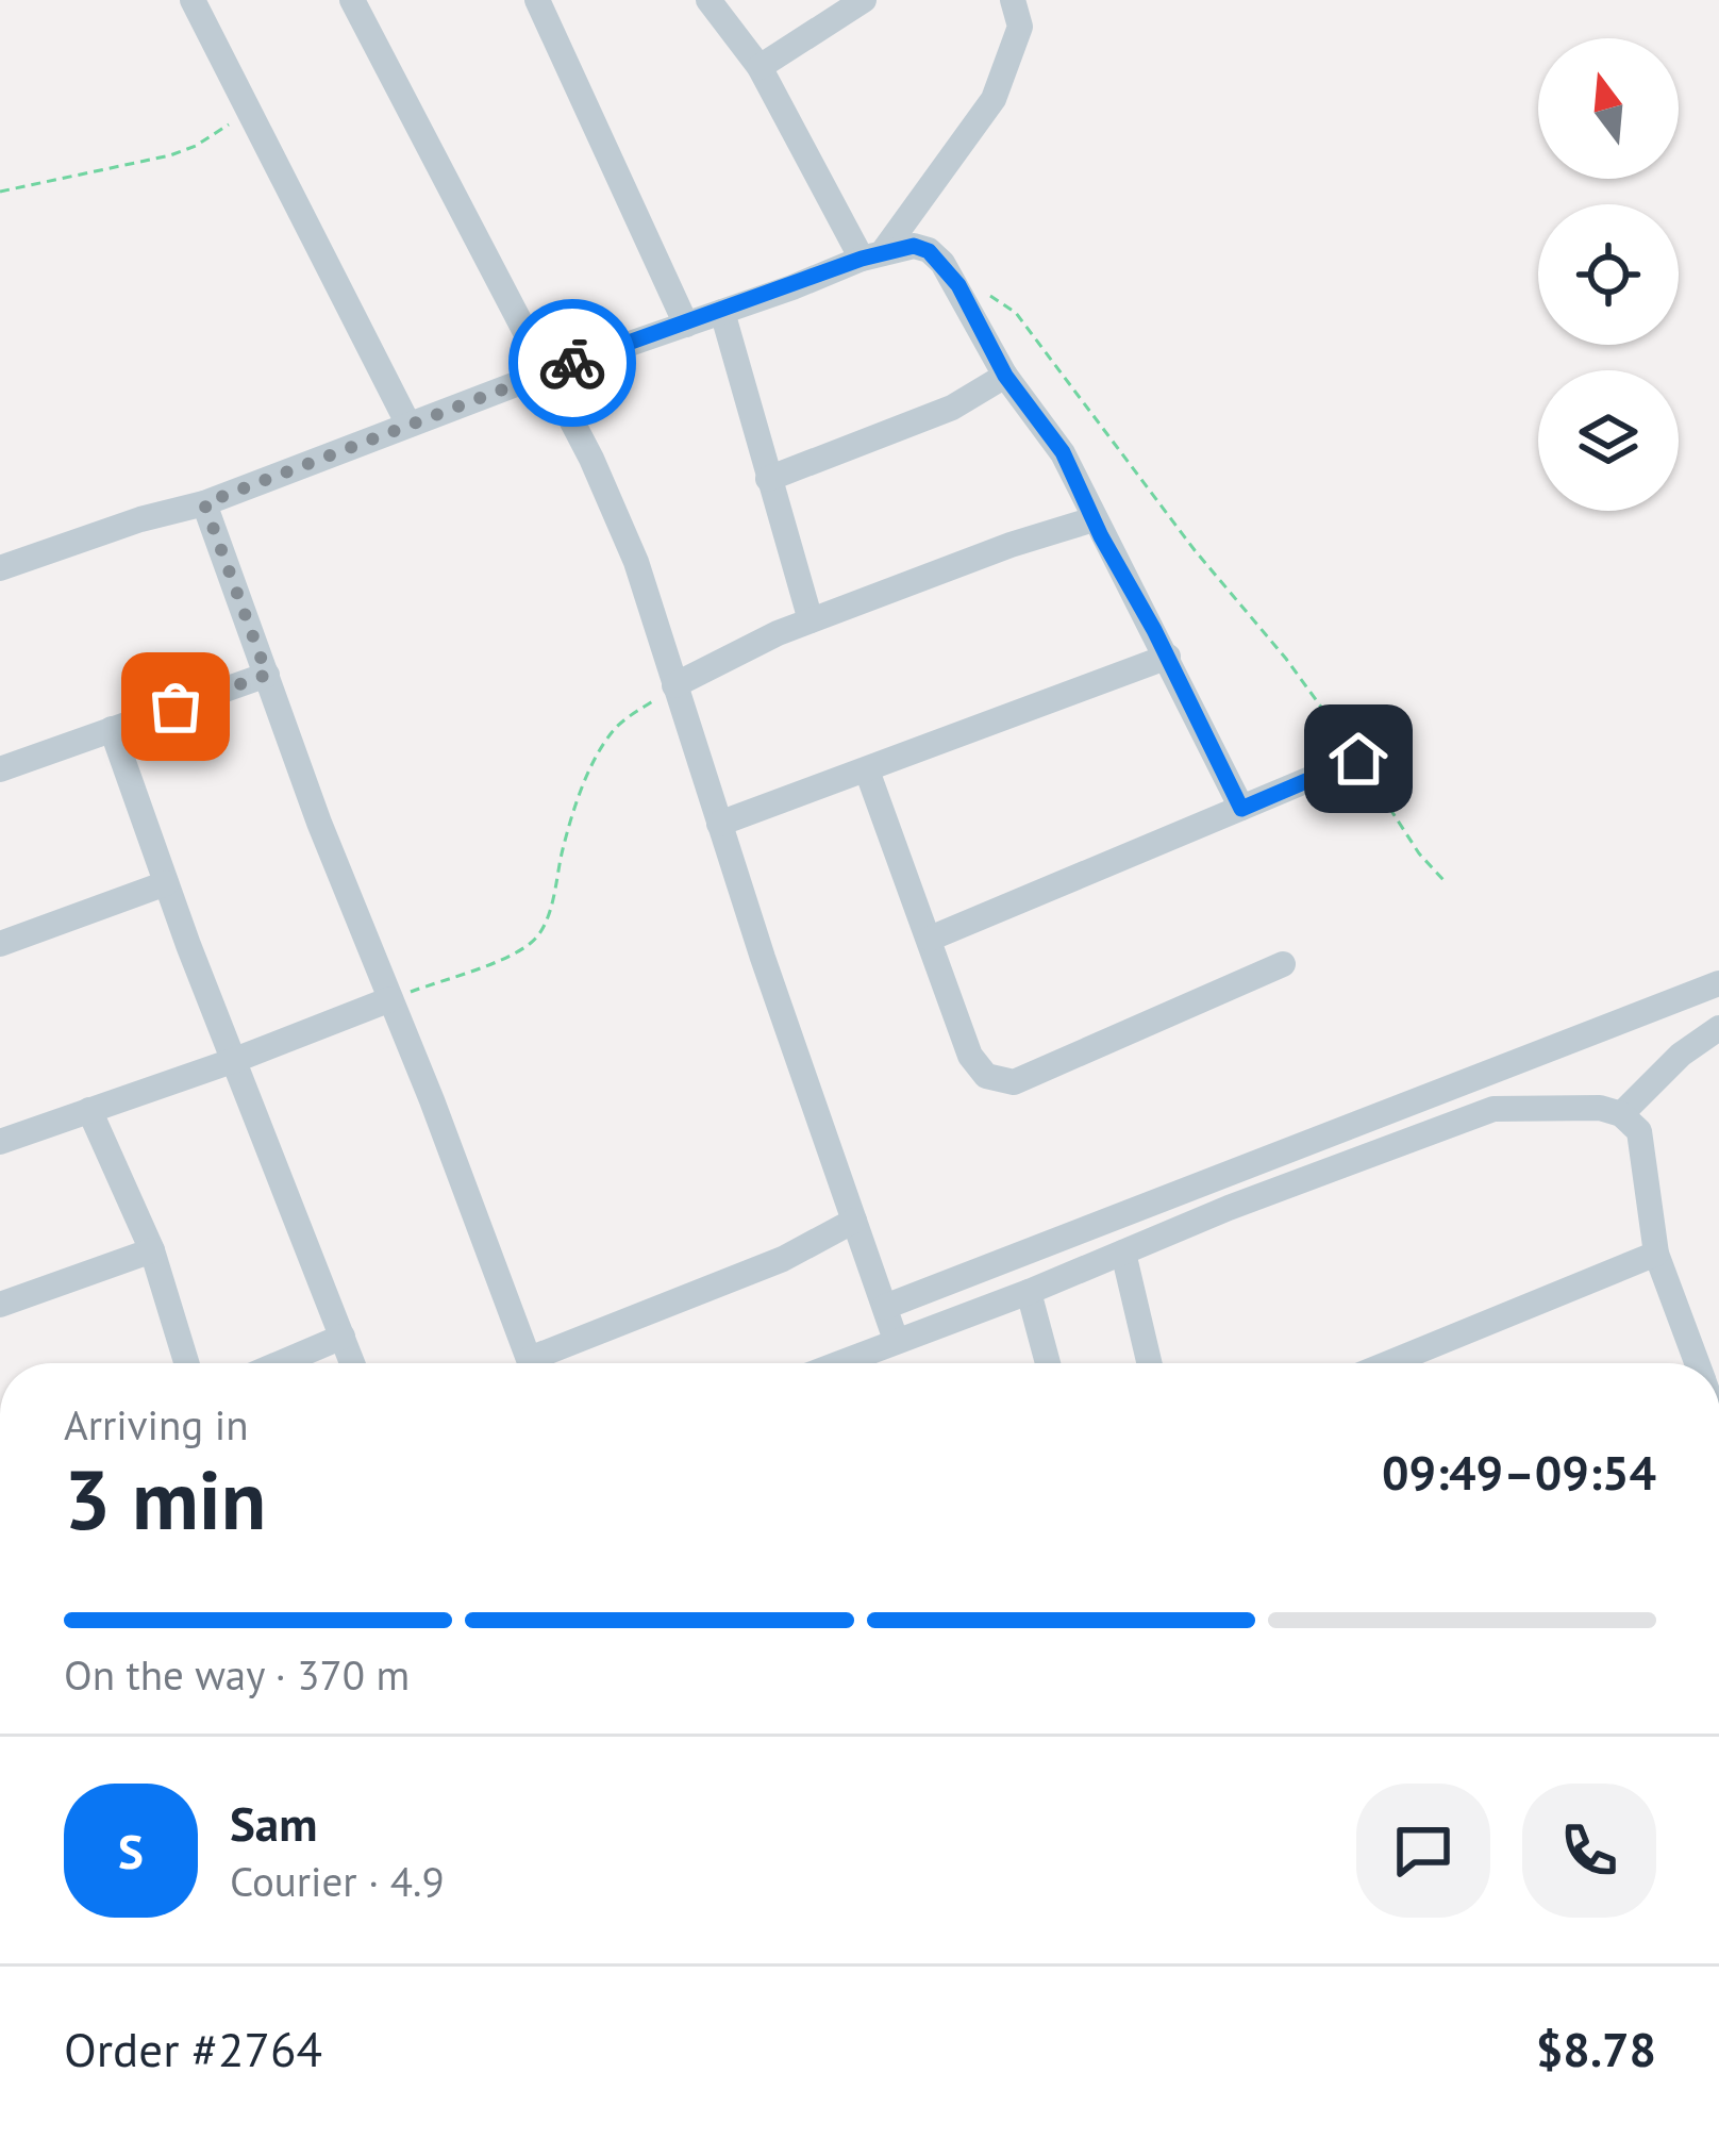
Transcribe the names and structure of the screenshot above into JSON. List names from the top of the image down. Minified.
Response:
{"north":"top","page":{"heading":["3 min","Arriving in","09:49–09:54"],"panel":["Sam","Courier · 4.9","Order #2764","$8.78"],"bar":"On the way · 370 m","round":"S"}}
